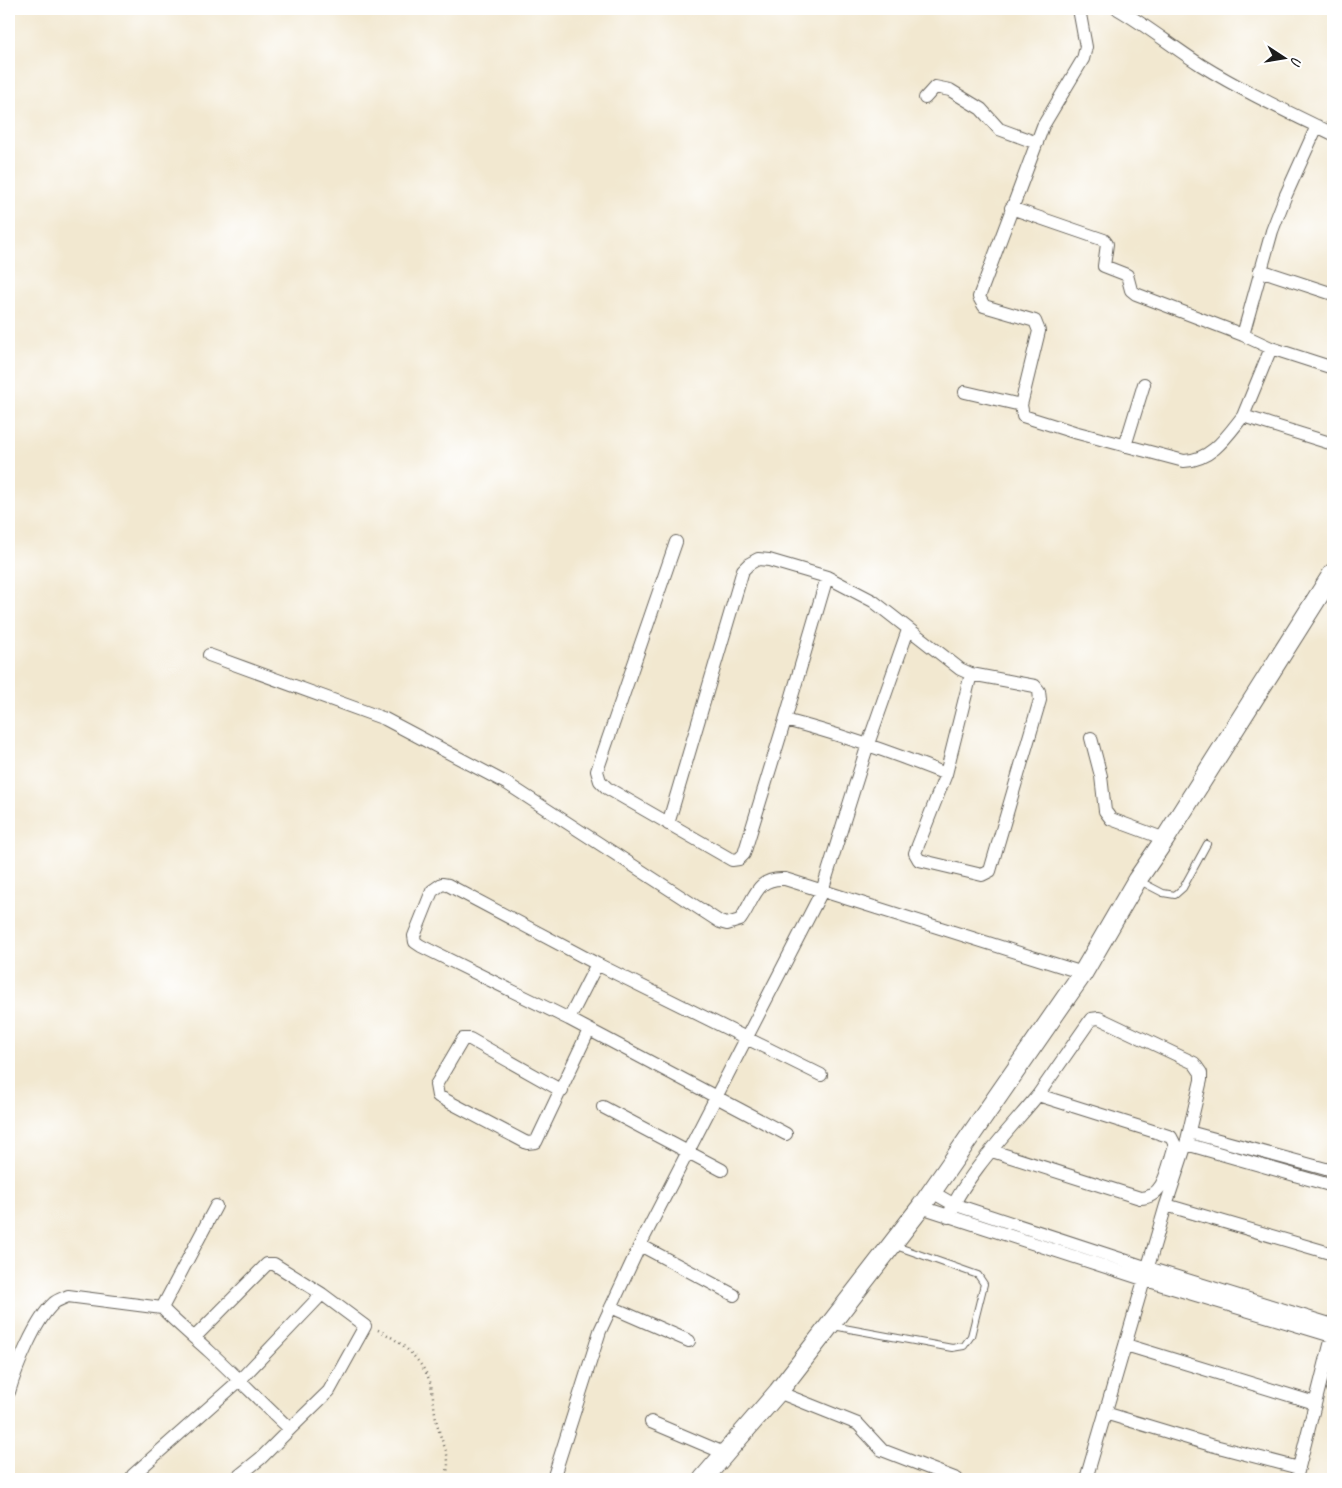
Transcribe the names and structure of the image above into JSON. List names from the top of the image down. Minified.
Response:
{"north":"right"}
